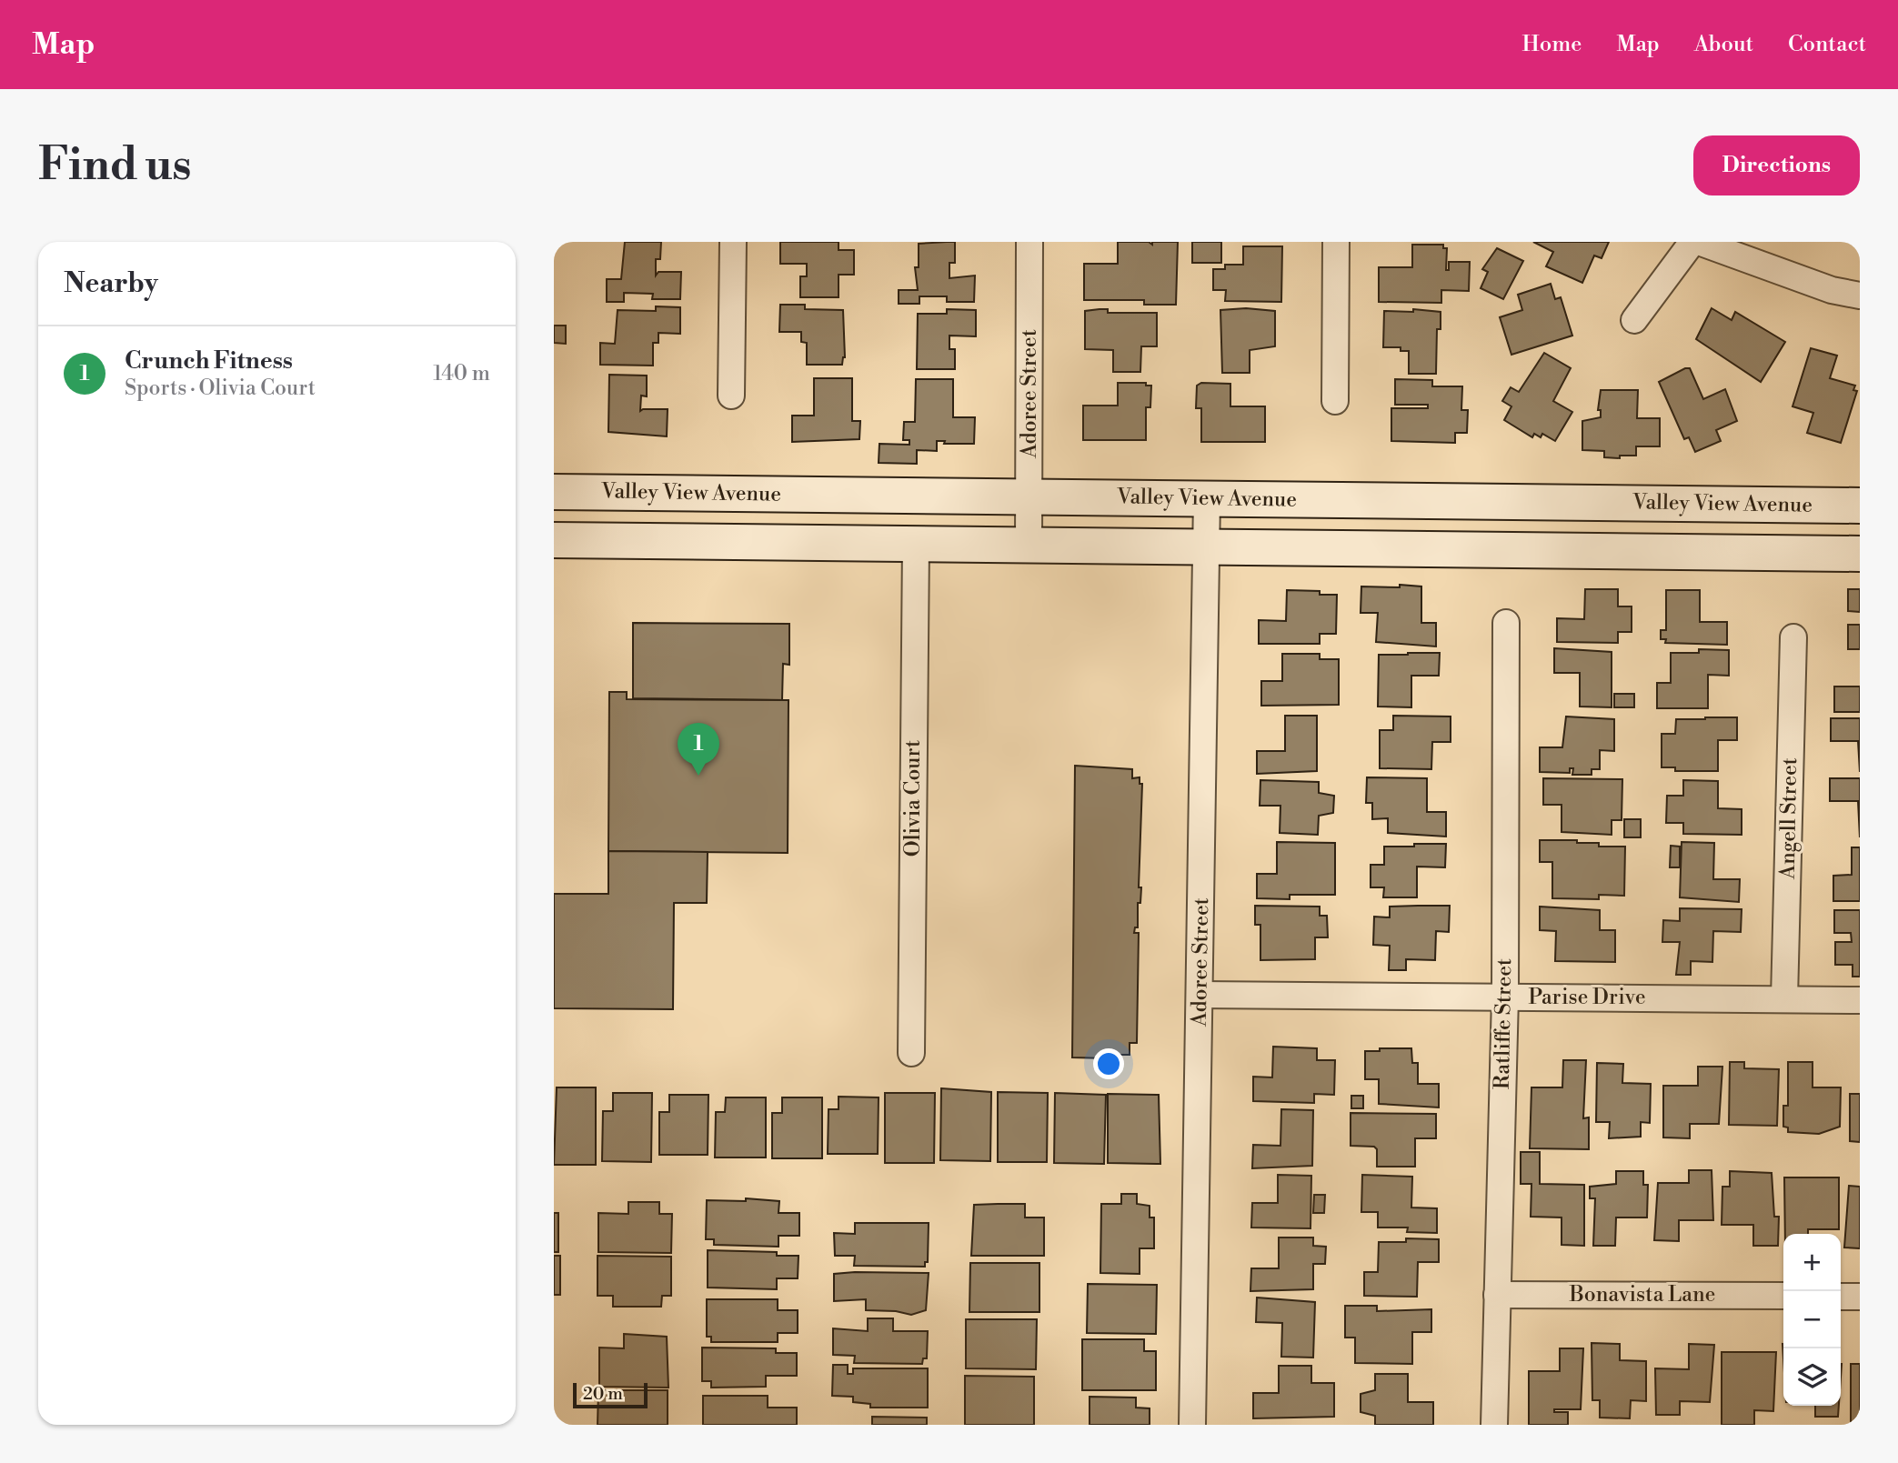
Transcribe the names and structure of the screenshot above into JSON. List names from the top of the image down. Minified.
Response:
{"streets":{"main road":["Valley View Avenue"],"street":["Adoree Street","Olivia Court","Angell Street","Parise Drive","Ratliffe Street","Bonavista Lane"]},"crossings":[["Adoree Street","Valley View Avenue"],["Adoree Street","Parise Drive"],["Angell Street","Parise Drive"],["Parise Drive","Ratliffe Street"],["Ratliffe Street","Bonavista Lane"]],"scale_bar":"20 m","page":{"header":"Map","nav":["Home","Map","About","Contact"],"buttons":"Directions","title":"Find us","heading":"Nearby","list":[{"mark":"1","name":"Crunch Fitness","note":"Sports · Olivia Court","value":"140 m"}],"pins":"1","map_buttons":["+","−"],"scale":"20 m"}}
